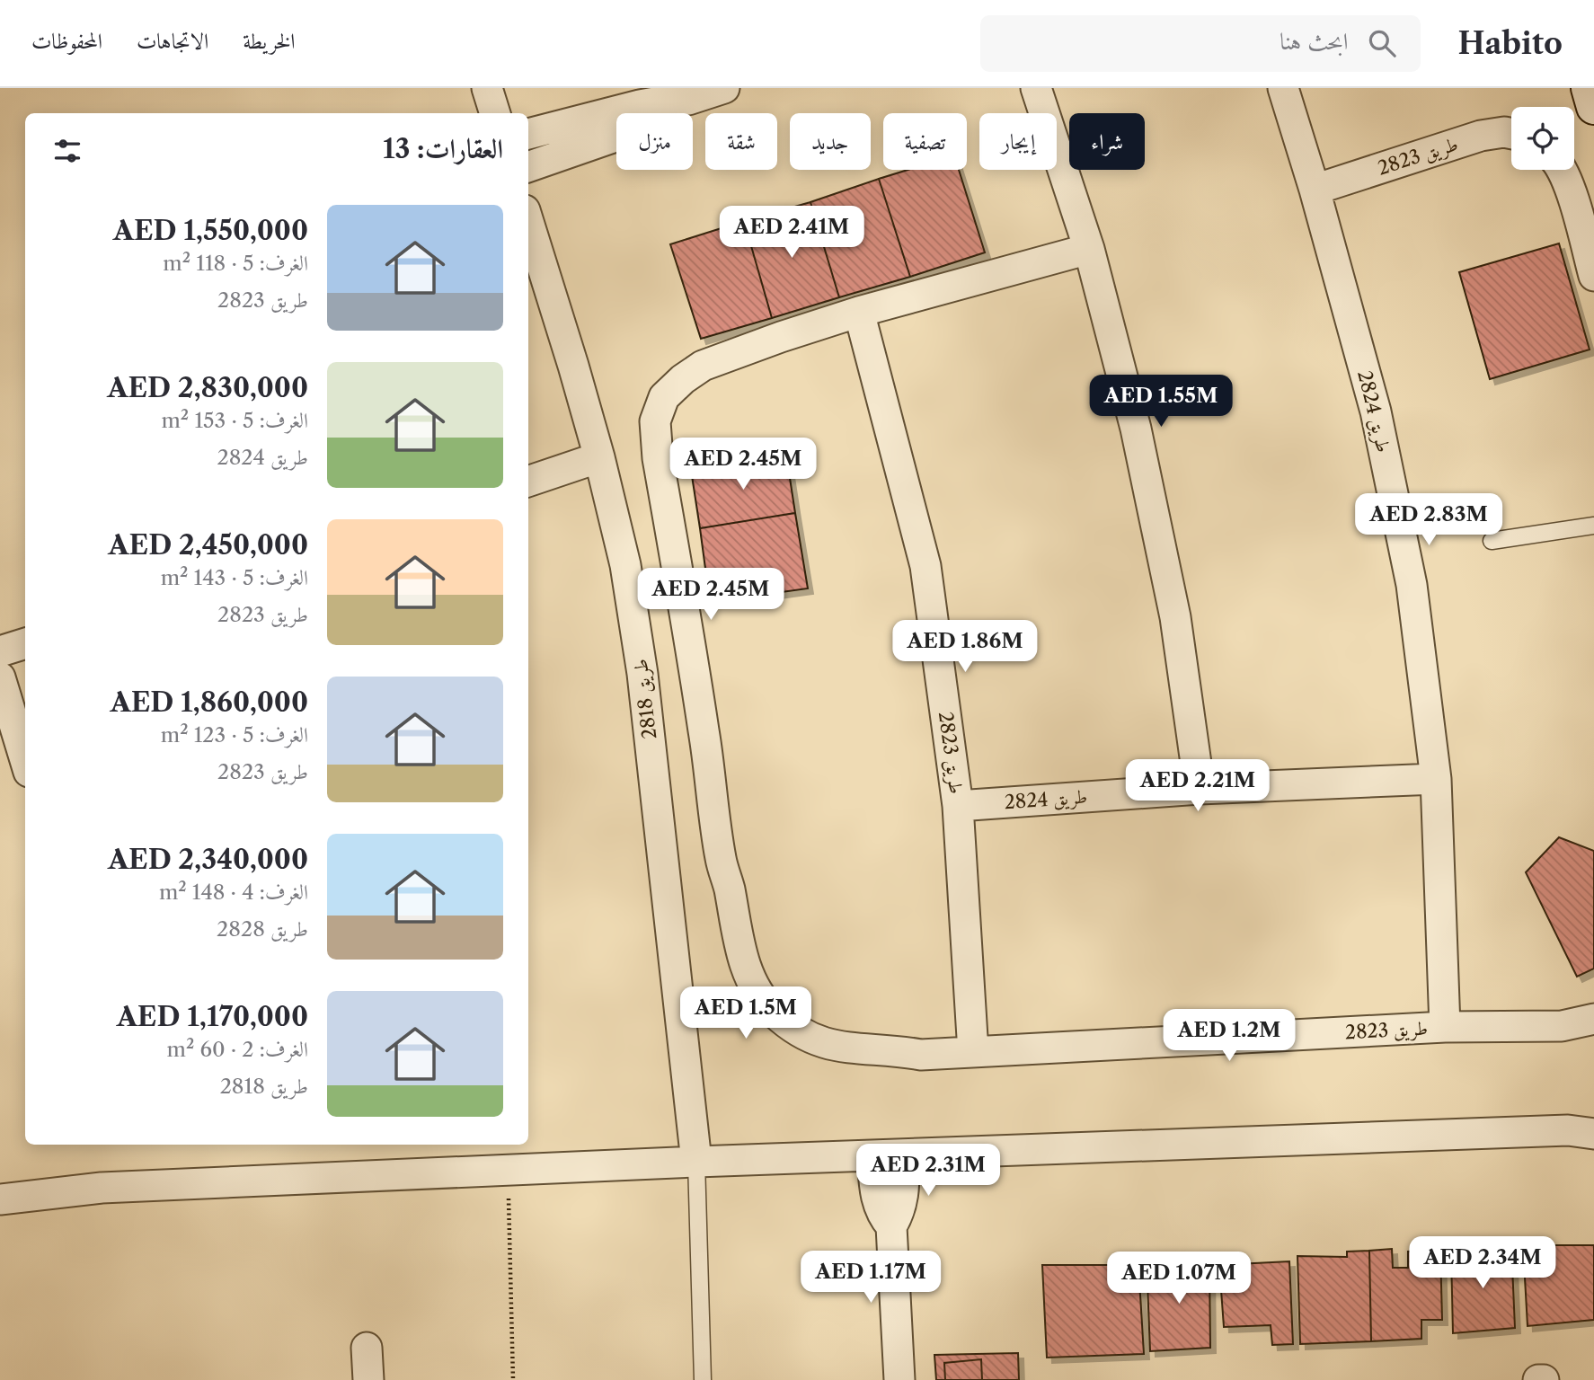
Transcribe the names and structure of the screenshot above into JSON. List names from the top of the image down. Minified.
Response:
{"streets":{"street":["طريق 2823","طريق 2824","طريق 2818"]},"crossings":[["طريق 2823","طريق 2824"]],"page":{"header":"Habito","search":"ابحث هنا","nav":["الخريطة","الاتجاهات","المحفوظات"],"chip":["شراء","إيجار","تصفية","جديد","شقة","منزل"],"heading":"العقارات: 13","list":[{"name":"AED 1,550,000","note":"الغرف: 5 · 118 m² · طريق 2823"},{"name":"AED 2,830,000","note":"الغرف: 5 · 153 m² · طريق 2824"},{"name":"AED 2,450,000","note":"الغرف: 5 · 143 m² · طريق 2823"},{"name":"AED 1,860,000","note":"الغرف: 5 · 123 m² · طريق 2823"},{"name":"AED 2,340,000","note":"الغرف: 4 · 148 m² · طريق 2828"},{"name":"AED 1,170,000","note":"الغرف: 2 · 60 m² · طريق 2818"}],"price":["AED 2.41M","AED 1.55M","AED 2.45M","AED 2.83M","AED 2.45M","AED 1.86M","AED 2.21M","AED 1.5M","AED 1.2M","AED 2.31M","AED 2.34M","AED 1.17M","AED 1.07M"]}}
